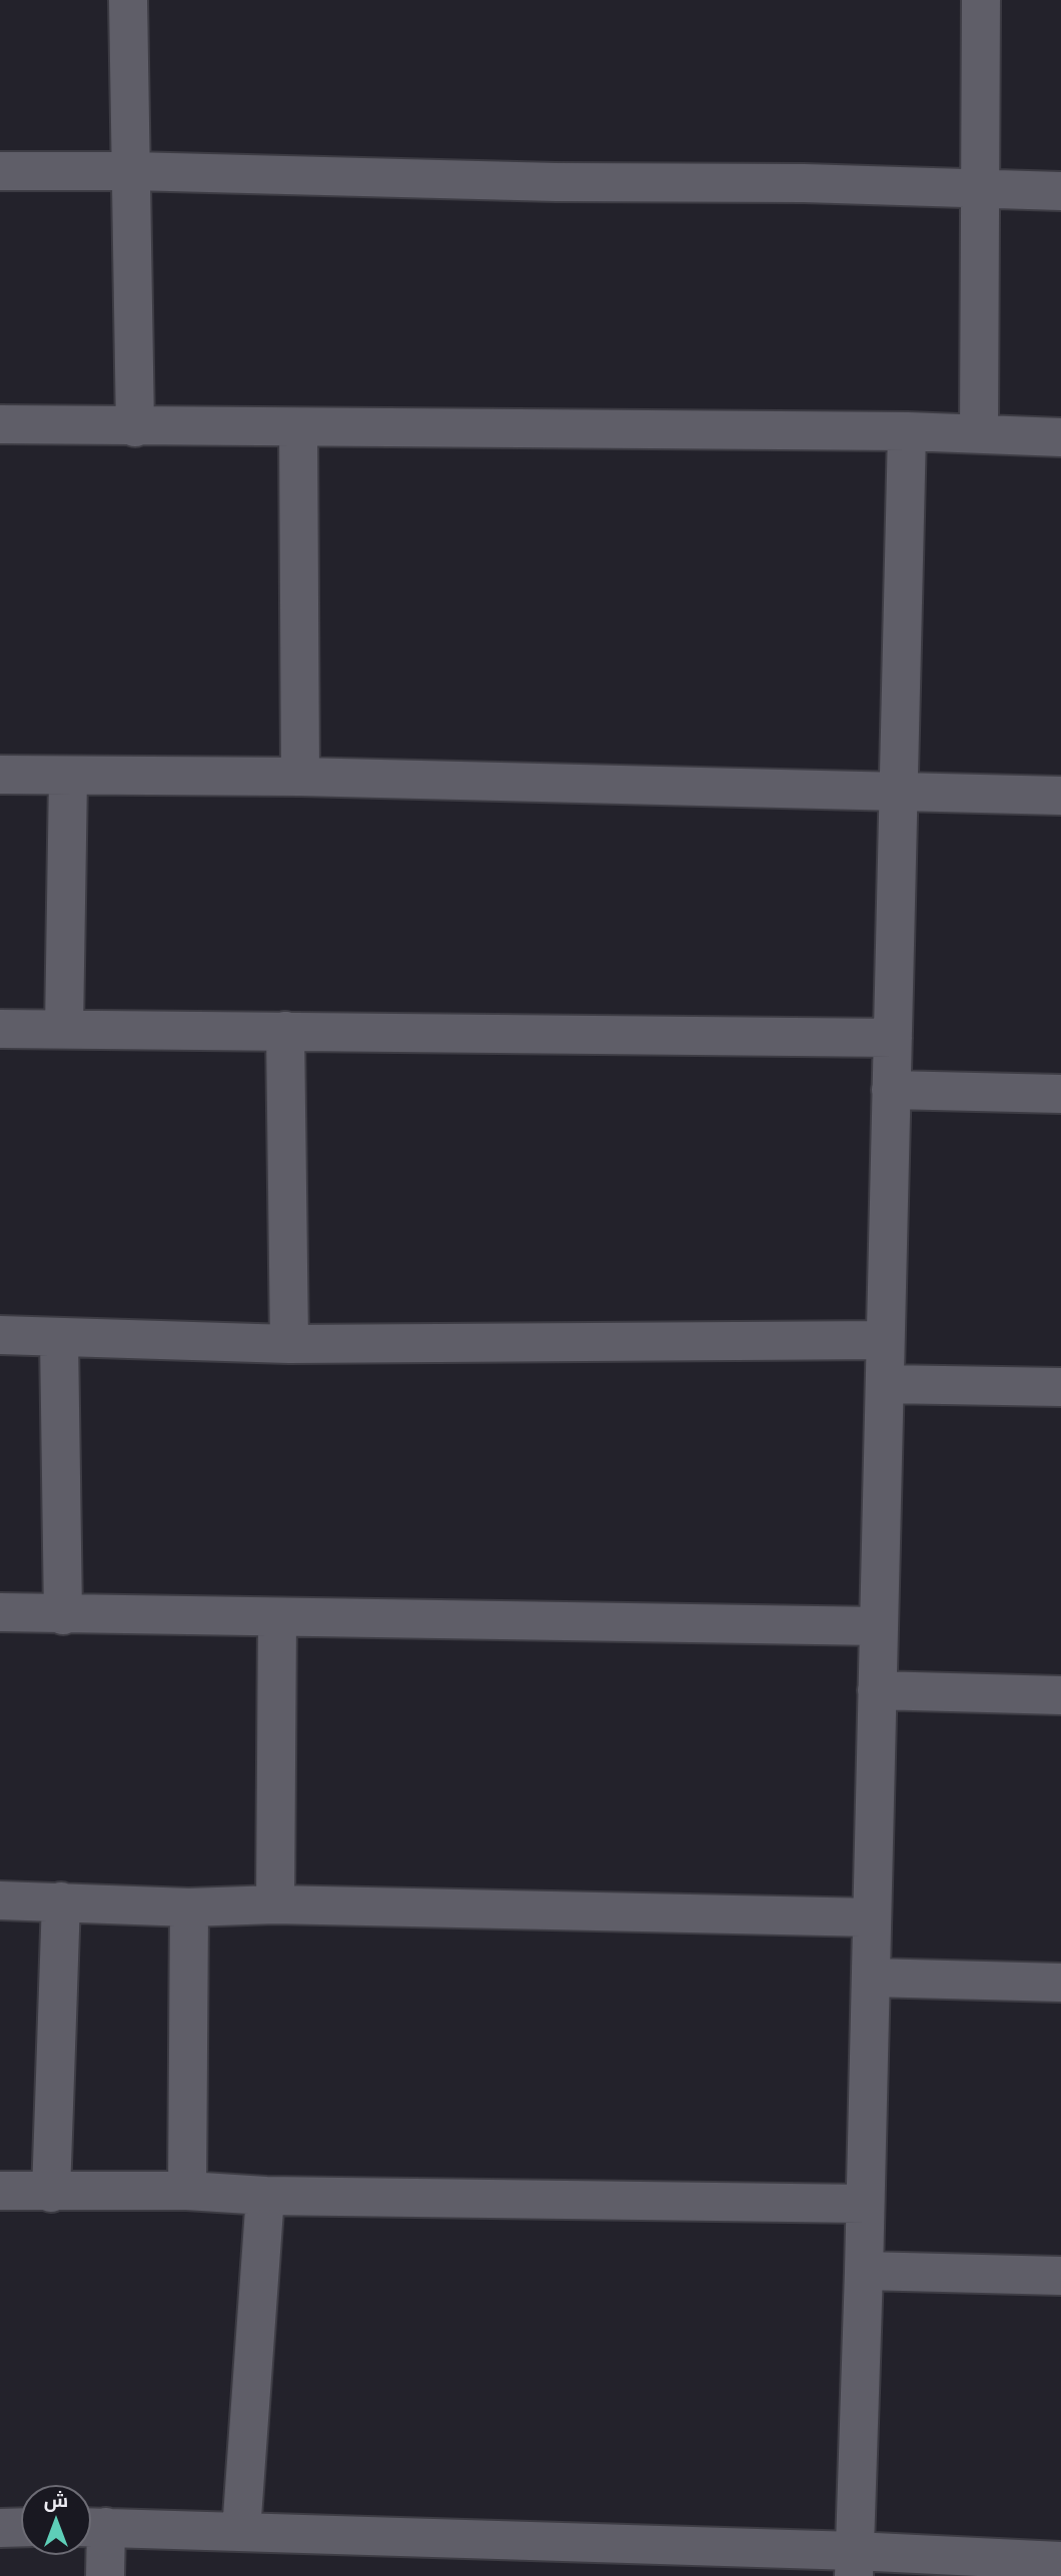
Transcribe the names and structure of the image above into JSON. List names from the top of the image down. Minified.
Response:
{"north":"top"}
